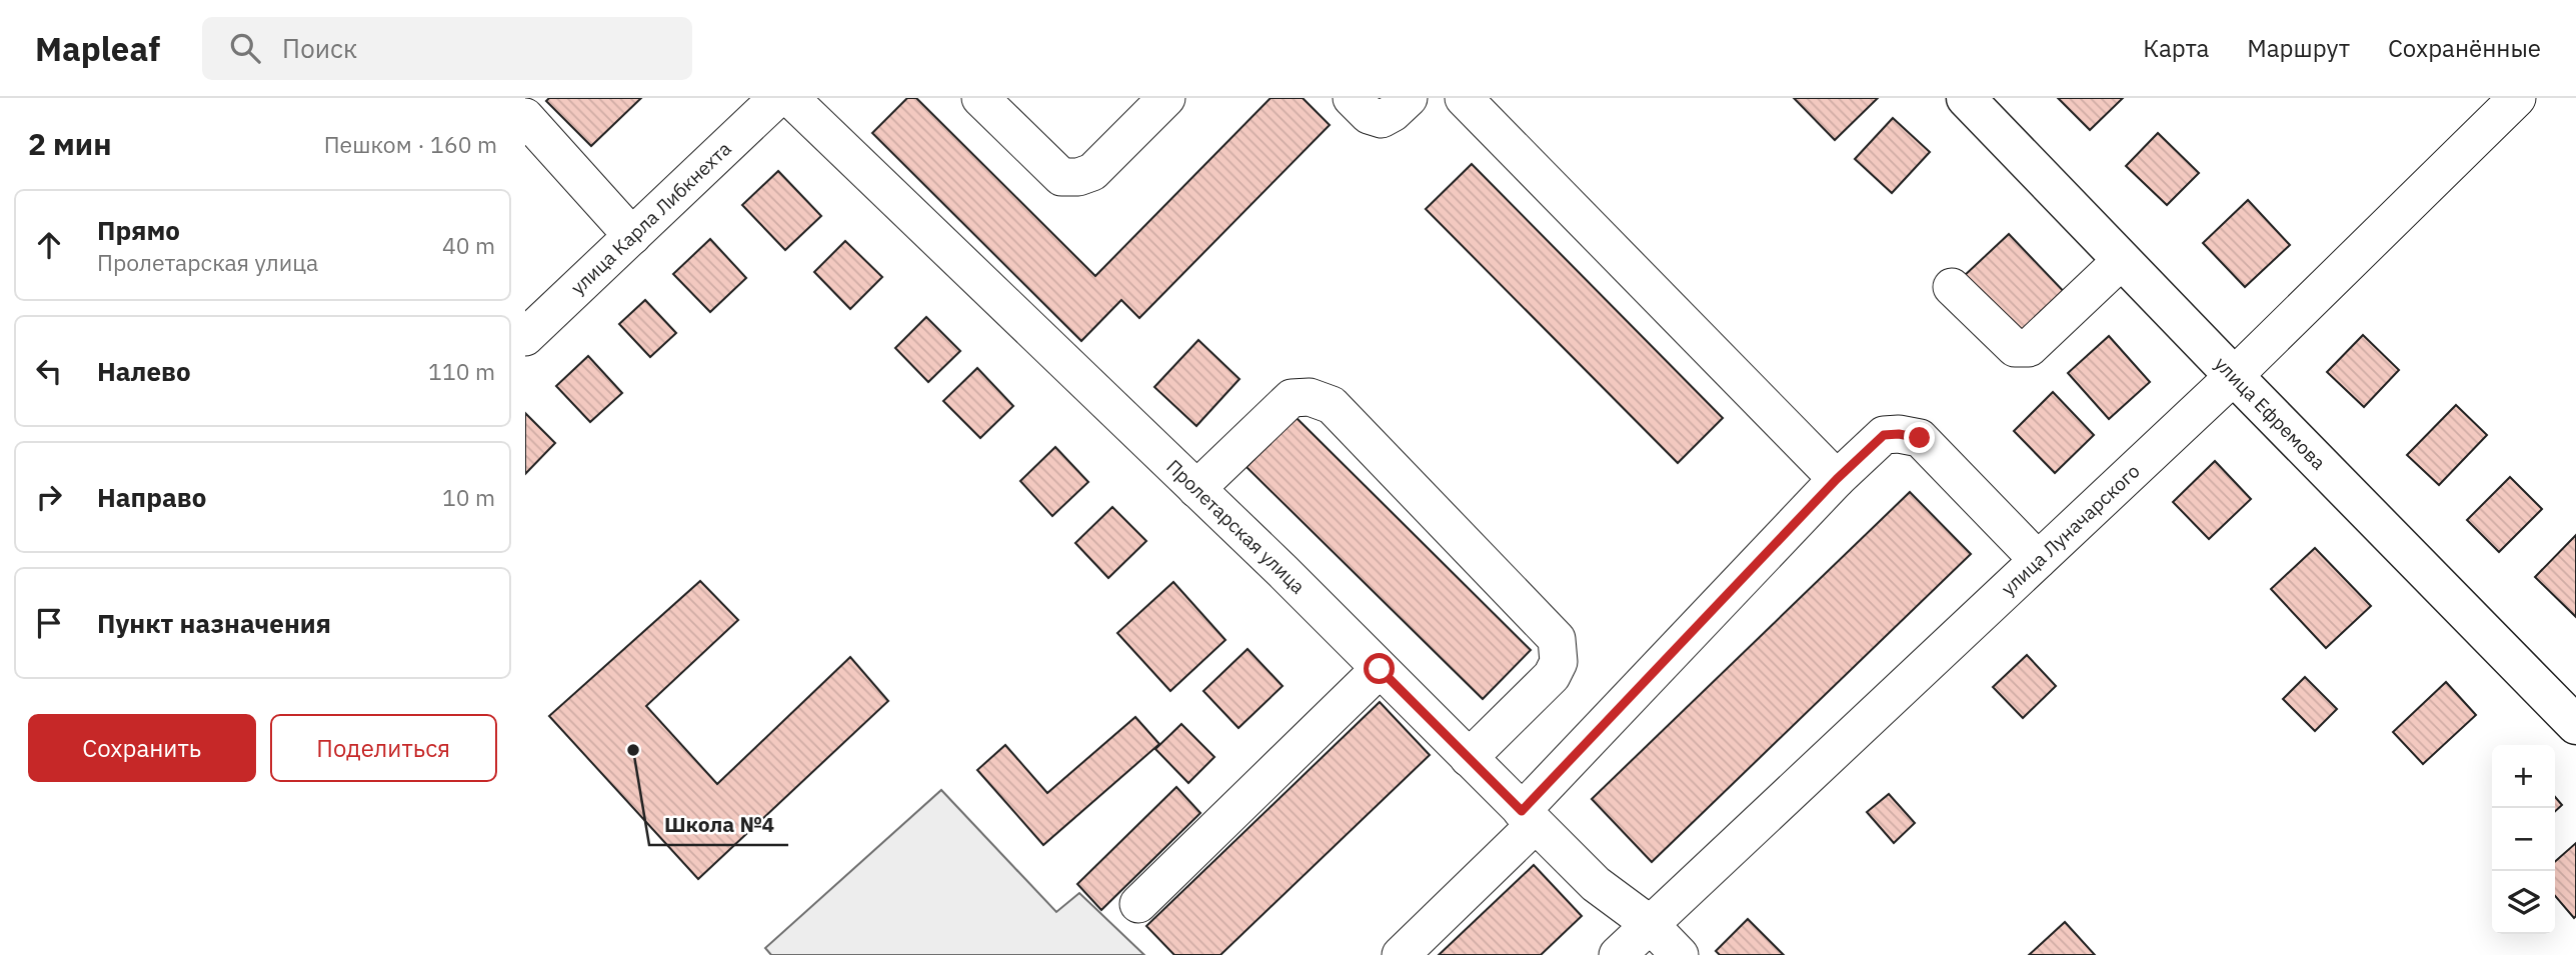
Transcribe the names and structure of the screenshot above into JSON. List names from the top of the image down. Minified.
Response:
{"streets":{"main road":["улица Ефремова"],"street":["улица Карла Либкнехта","Пролетарская улица","улица Луначарского"]},"crossings":[["улица Ефремова","улица Луначарского"],["Пролетарская улица","улица Луначарского"]],"places":["Школа №4"],"page":{"header":"Mapleaf","search":"Поиск","nav":["Карта","Маршрут","Сохранённые"],"heading":["2 мин","Пешком · 160 m"],"list":[["Прямо","Пролетарская улица","40 m"],["Налево","110 m"],["Направо","10 m"],"Пункт назначения"],"buttons":["Сохранить","Поделиться"],"map_buttons":["+","−"]}}
